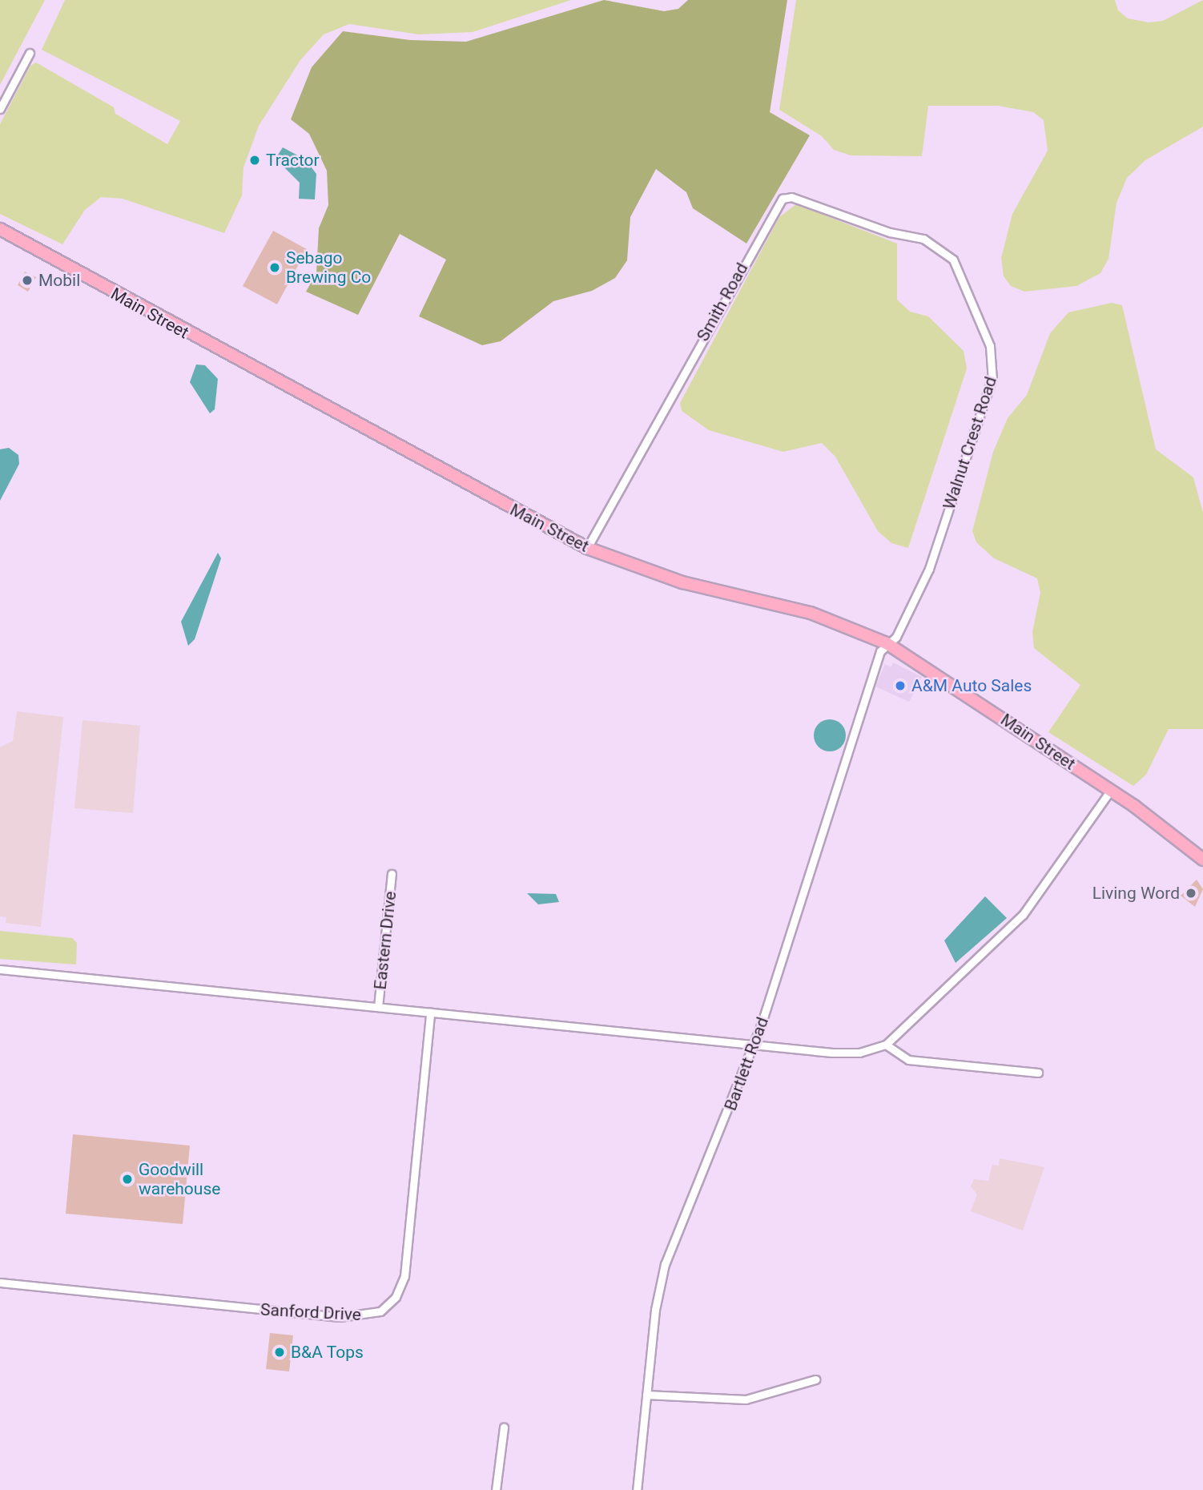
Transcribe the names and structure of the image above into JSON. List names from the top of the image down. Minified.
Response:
{"streets":{"highway":["Main Street"],"street":["Smith Road","Walnut Crest Road","Eastern Drive","Bartlett Road","Sanford Drive"]},"crossings":[["Smith Road","Main Street"],["Smith Road","Walnut Crest Road"],["Main Street","Walnut Crest Road"],["Main Street","Bartlett Road"],["Walnut Crest Road","Bartlett Road"]],"places":["Tractor","Sebago Brewing Co","Mobil","A&M Auto Sales","Living Word","Goodwill warehouse","B&A Tops"]}
